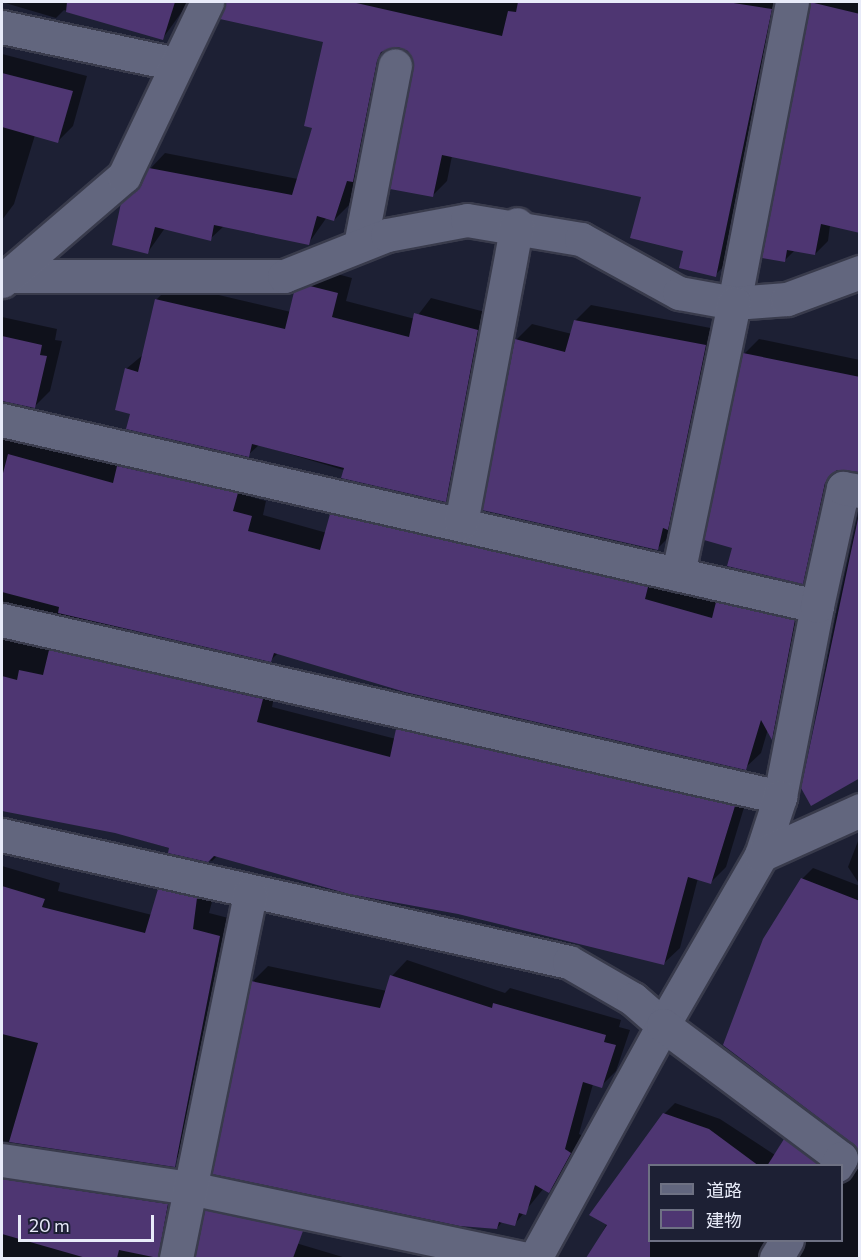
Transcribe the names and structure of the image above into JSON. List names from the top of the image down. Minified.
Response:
{"legend":["道路","建物"],"scale_bar":"20 m"}
